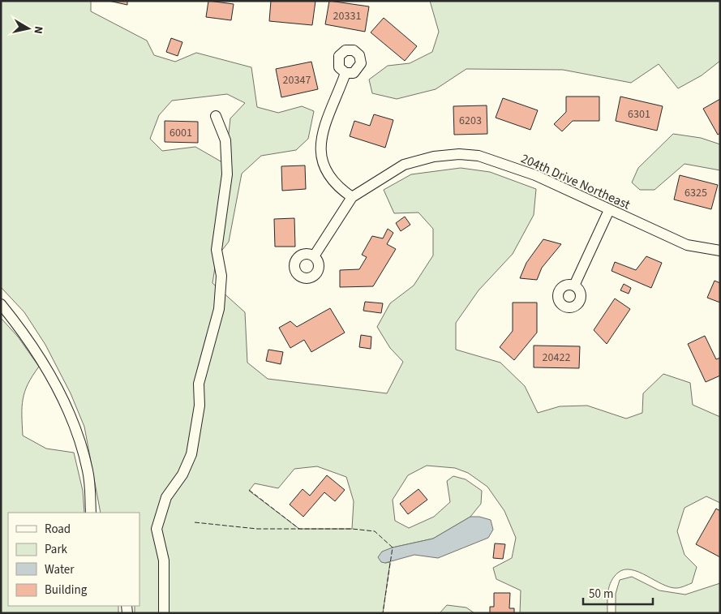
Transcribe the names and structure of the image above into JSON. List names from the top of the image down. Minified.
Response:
{"streets":{"street":["204th Drive Northeast"]},"house_numbers":["20331","20347","6301","6203","6001","6325","20422"],"legend":["Road","Park","Water","Building"],"scale_bar":"50 m","north":"right"}
